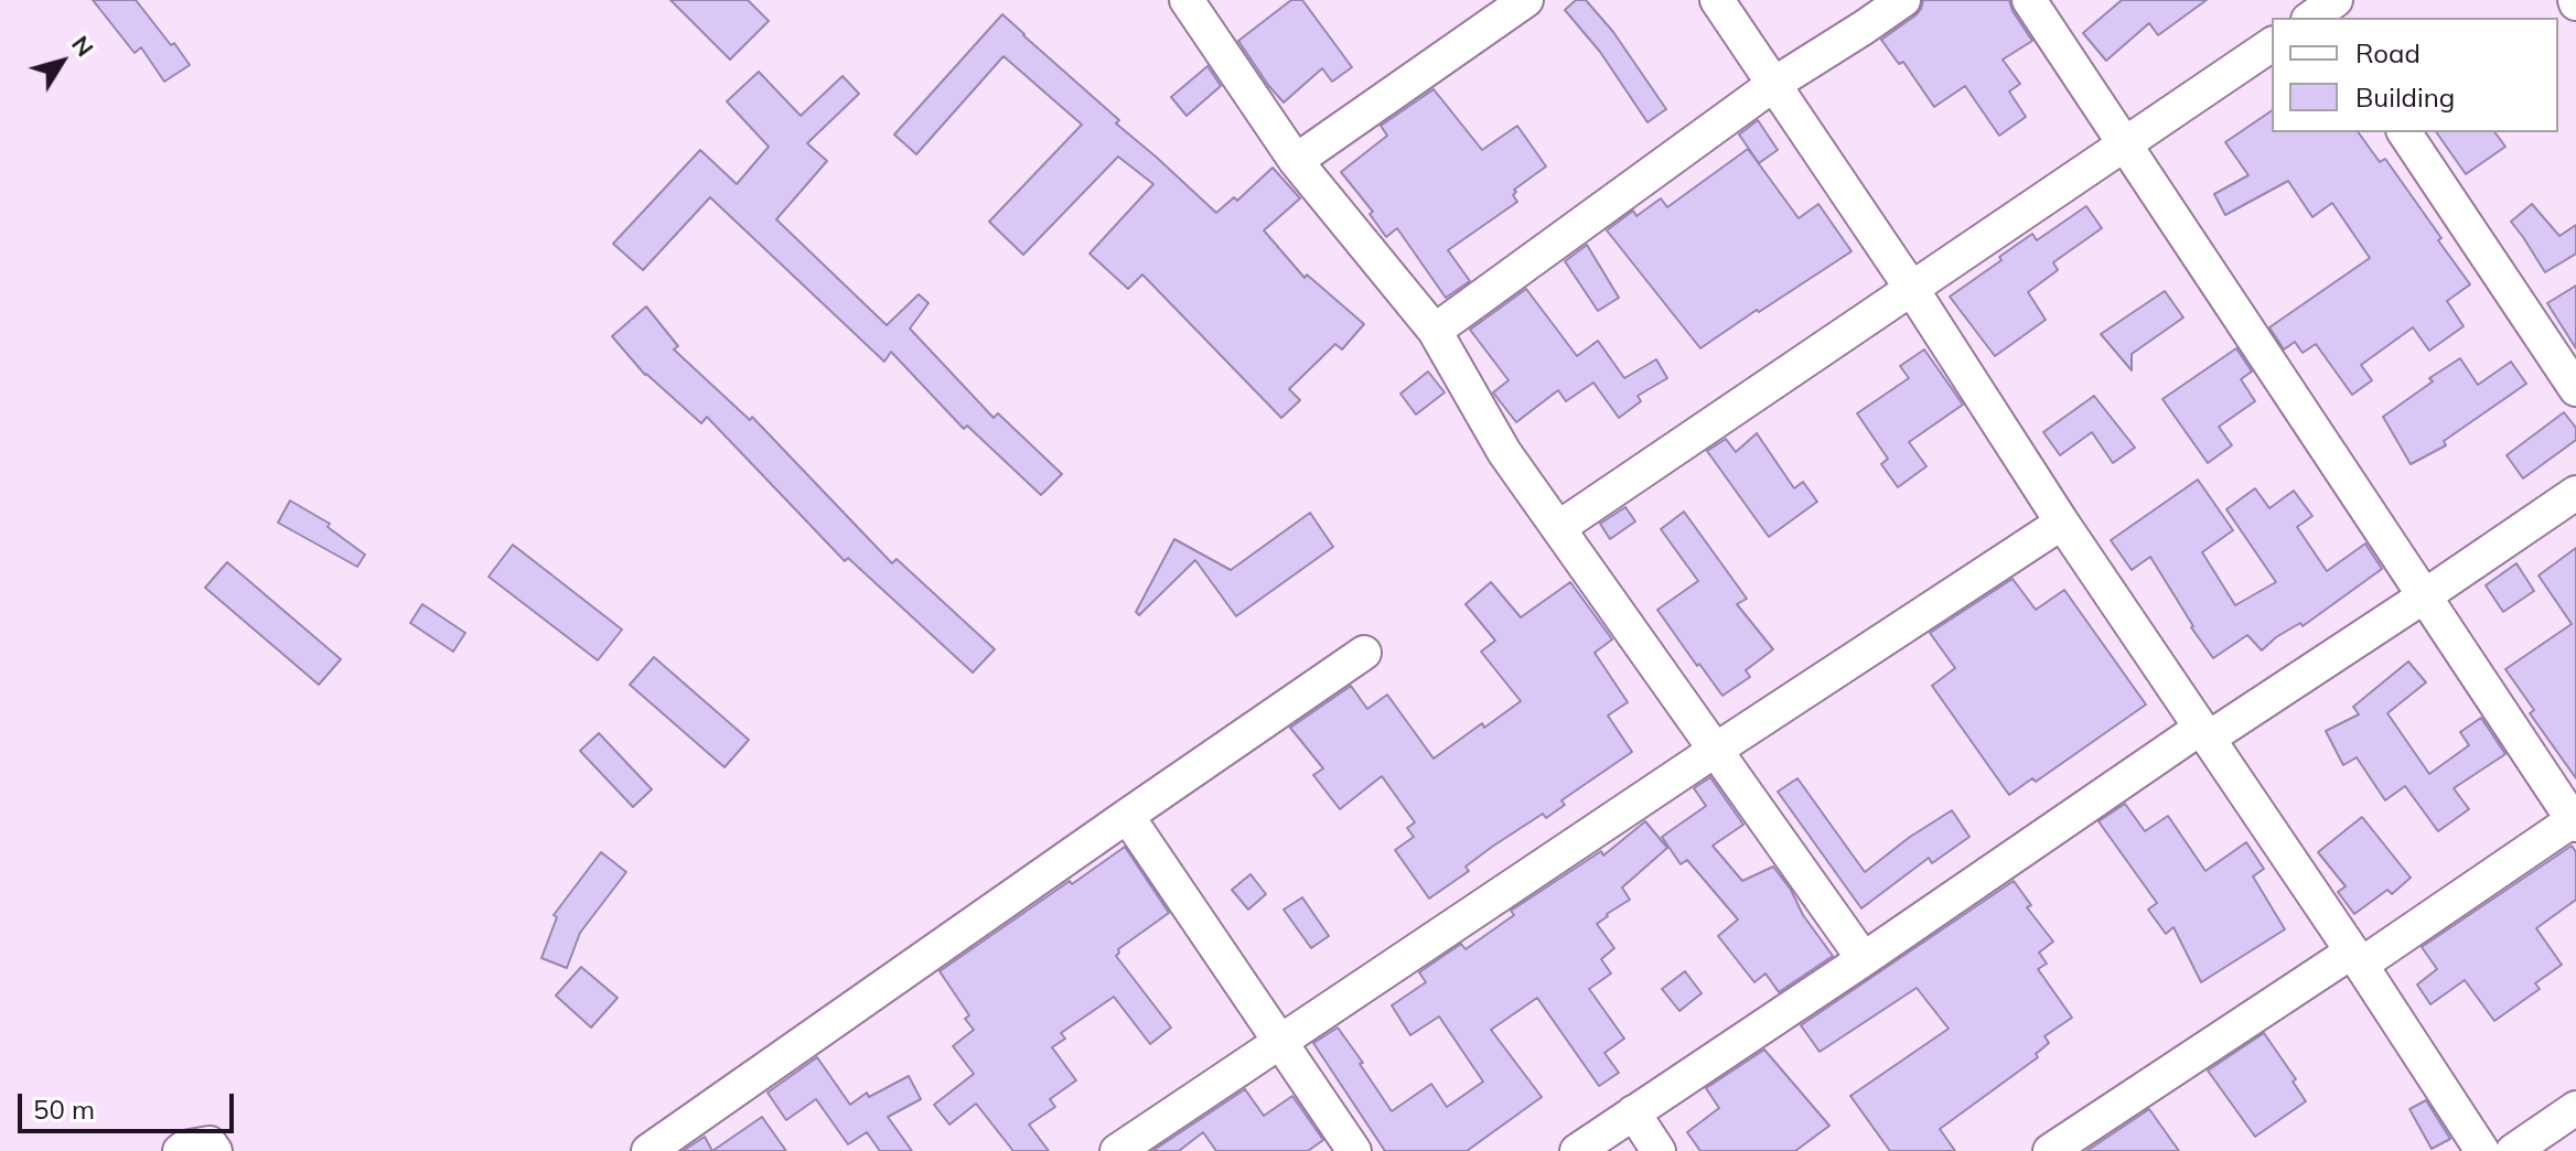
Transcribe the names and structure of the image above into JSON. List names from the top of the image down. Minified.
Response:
{"legend":["Road","Building"],"scale_bar":"50 m","north":"top right"}
